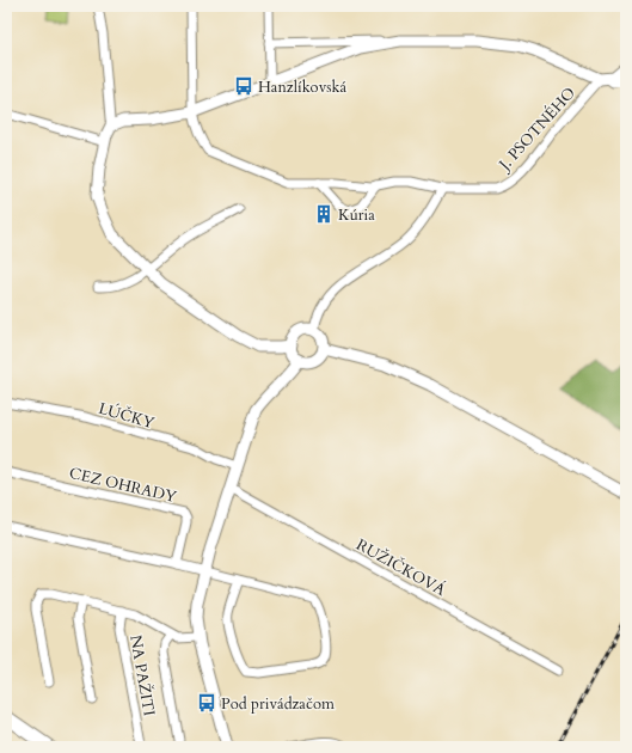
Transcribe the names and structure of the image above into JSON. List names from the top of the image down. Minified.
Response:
{"streets":{"street":["J. PSOTNÉHO","LÚČKY","CEZ OHRADY","RUŽIČKOVÁ","NA PAŽITI"]},"places":{"bus stop":["Hanzlíkovská","Pod privádzačom"],"building":["Kúria"]}}
